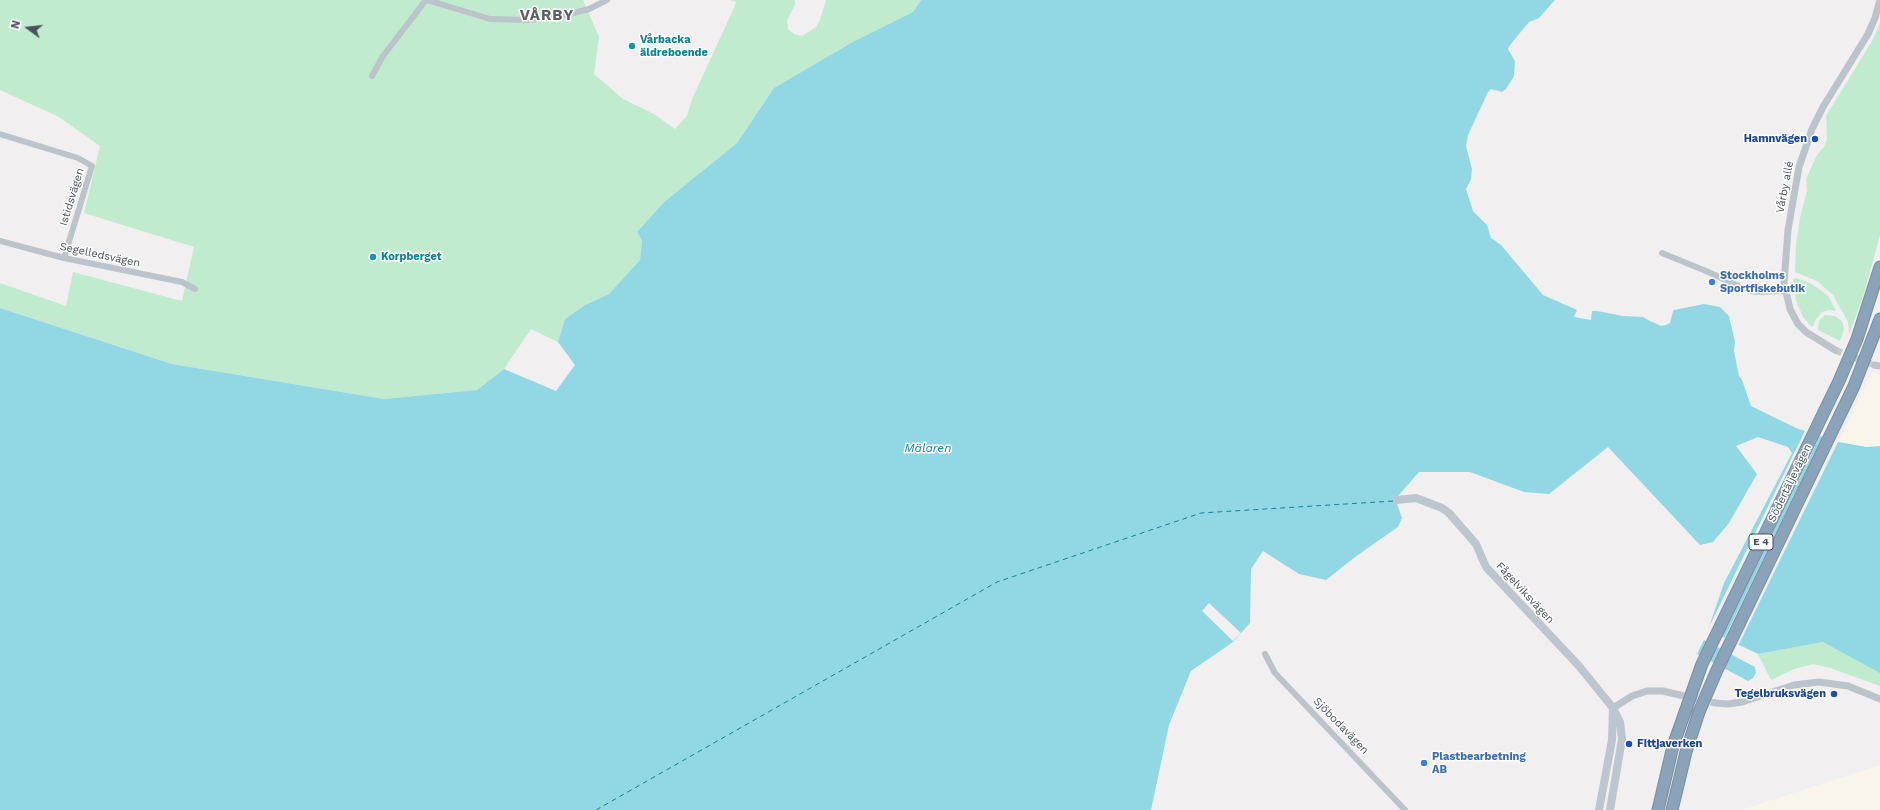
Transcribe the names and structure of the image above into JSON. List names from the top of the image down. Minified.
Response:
{"streets":{"highway":["Södertäljevägen","E 4"],"main road":["Fågelviksvägen"],"street":["Vårby allé","Istidsvägen","Segelledsvägen","Sjöbodavägen"]},"crossings":[["Istidsvägen","Segelledsvägen"]],"districts":["VÅRBY"],"water":["Mälaren"],"places":["Vårbacka äldreboende","Hamnvägen","Korpberget","Stockholms Sportfiskebutik","Tegelbruksvägen","Fittjaverken","Plastbearbetning AB"],"north":"left"}
